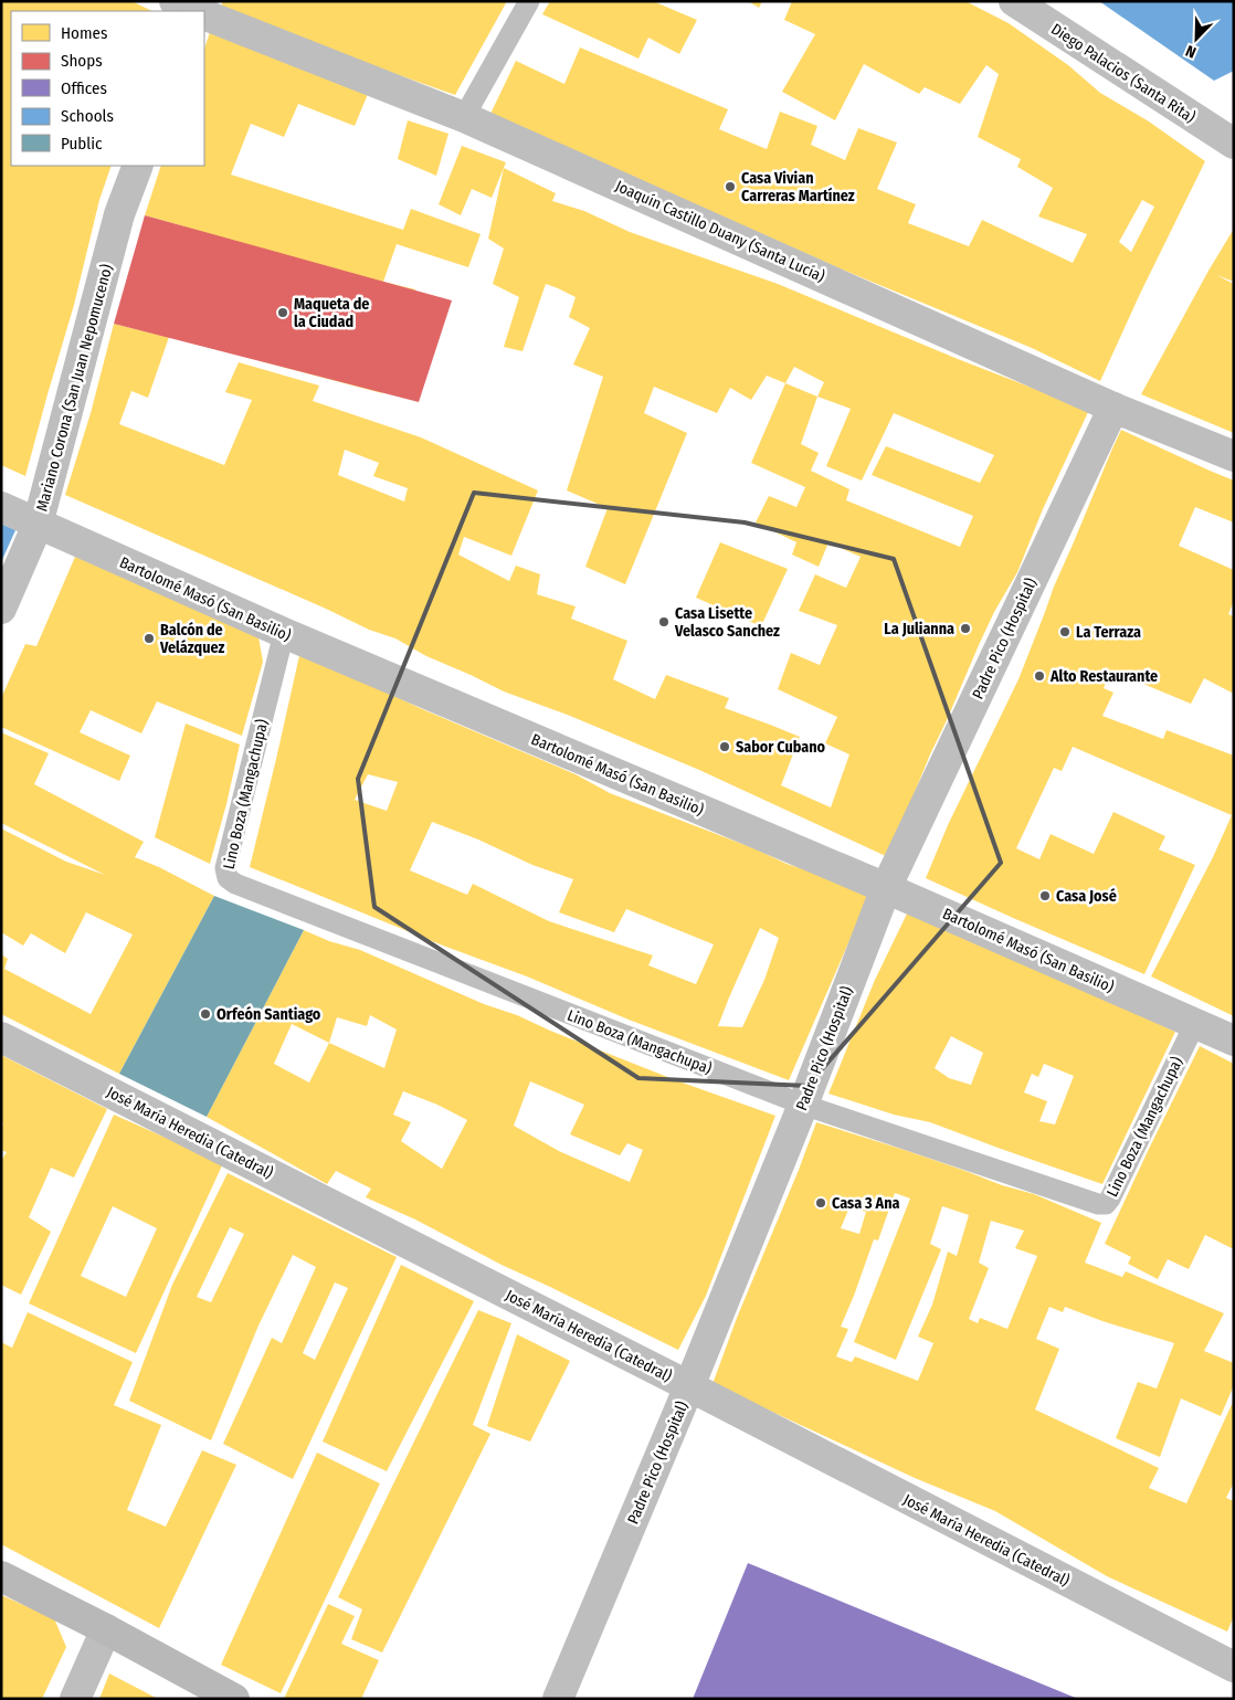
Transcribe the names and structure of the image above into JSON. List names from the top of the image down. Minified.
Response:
{"streets":{"street":["Diego Palacios (Santa Rita)","Joaquín Castillo Duany (Santa Lucía)","Mariano Corona (San Juan Nepomuceno)","Bartolomé Masó (San Basilio)","Padre Pico (Hospital)","José María Heredia (Catedral)"],"lane":["Lino Boza (Mangachupa)"]},"crossings":[["Joaquín Castillo Duany (Santa Lucía)","Padre Pico (Hospital)"],["Mariano Corona (San Juan Nepomuceno)","Bartolomé Masó (San Basilio)"],["Bartolomé Masó (San Basilio)","Padre Pico (Hospital)"],["Bartolomé Masó (San Basilio)","Lino Boza (Mangachupa)"],["Padre Pico (Hospital)","Lino Boza (Mangachupa)"],["Padre Pico (Hospital)","José María Heredia (Catedral)"]],"places":["Casa Vivian Carreras Martínez","Maqueta de la Ciudad","Casa Lisette Velasco Sanchez","La Julianna","La Terraza","Balcón de Velázquez","Alto Restaurante","Sabor Cubano","Casa José","Orfeón Santiago","Casa 3 Ana"],"legend":["Homes","Shops","Offices","Schools","Public"],"north":"bottom left"}
